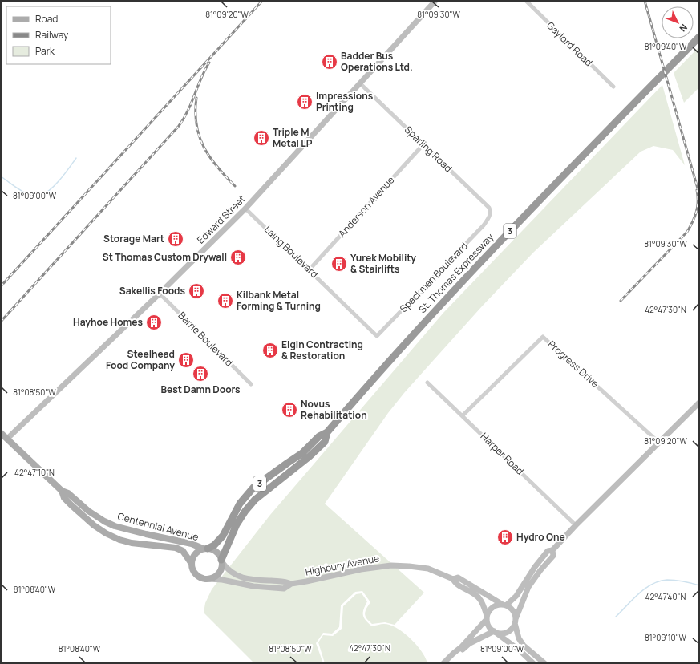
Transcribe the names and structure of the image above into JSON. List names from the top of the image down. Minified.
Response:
{"streets":{"highway":["3","St. Thomas Expressway"],"main road":["Edward Street","Centennial Avenue","Highbury Avenue"],"street":["Gaylord Road","Sparling Road","Anderson Avenue","Laing Boulevard","Spackman Boulevard","Barrie Boulevard","Progress Drive","Harper Road"]},"crossings":[["Sparling Road","Anderson Avenue"],["Sparling Road","Edward Street"],["Sparling Road","Spackman Boulevard"],["Anderson Avenue","Laing Boulevard"],["Edward Street","Laing Boulevard"],["Edward Street","Barrie Boulevard"],["Edward Street","Centennial Avenue"],["Laing Boulevard","Spackman Boulevard"],["St. Thomas Expressway","Centennial Avenue"],["St. Thomas Expressway","Highbury Avenue"],["Progress Drive","Harper Road"],["Centennial Avenue","Highbury Avenue"]],"places":{"building":["Badder Bus Operations Ltd.","Impressions Printing","Triple M Metal LP","Storage Mart","St Thomas Custom Drywall","Yurek Mobility & Stairlifts","Sakellis Foods","Kilbank Metal Forming & Turning","Hayhoe Homes","Elgin Contracting & Restoration","Steelhead Food Company","Best Damn Doors","Novus Rehabilitation","Hydro One"]},"legend":["Road","Railway","Park"],"north":"bottom right","coordinates":["81°09'20\"W","81°09'30\"W","81°09'40\"W","81°09'00\"W","42°47'30\"N","81°08'50\"W","42°47'10\"N","81°08'40\"W","42°47'40\"N","81°09'10\"W"]}
